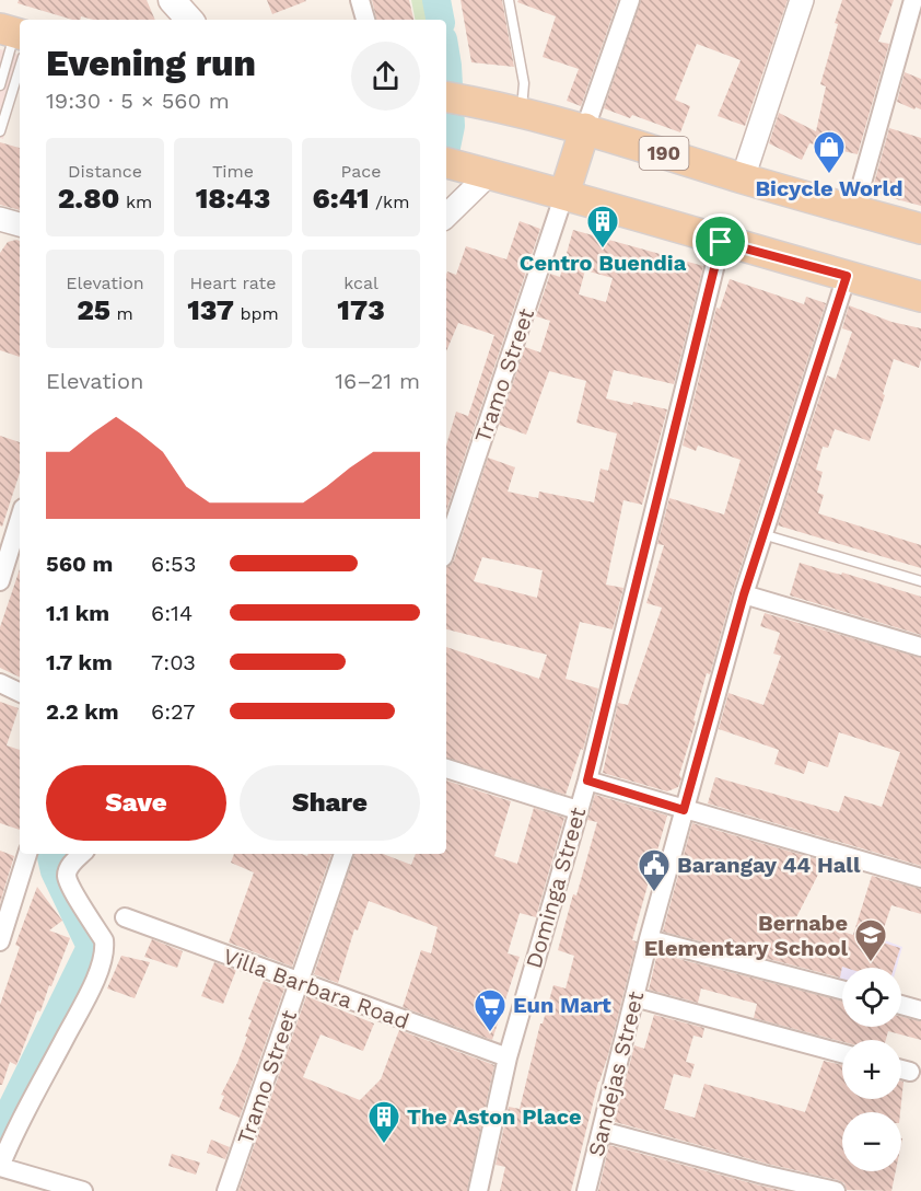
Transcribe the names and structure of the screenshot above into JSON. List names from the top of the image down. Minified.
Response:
{"streets":{"main road":["190"],"street":["Tramo Street","Dominga Street","Villa Barbara Road","Sandejas Street"]},"crossings":[["Tramo Street","Villa Barbara Road"],["Dominga Street","Villa Barbara Road"]],"places":{"shop":["Bicycle World"],"building":["Centro Buendia","The Aston Place"],"public building":["Barangay 44 Hall"],"school or university":["Bernabe Elementary School"],"supermarket":["Eun Mart"]},"page":{"heading":["Evening run","19:30 · 5 × 560 m"],"stats":[["Distance","2.80 km"],["Time","18:43"],["Pace","6:41 /km"],["Elevation","25 m"],["Heart rate","137 bpm"],["kcal","173"]],"chart":["Elevation","16–21 m"],"list":[{"name":"560 m","note":"6:53"},{"name":"1.1 km","note":"6:14"},{"name":"1.7 km","note":"7:03"},{"name":"2.2 km","note":"6:27"}],"buttons":["Save","Share"],"map_buttons":["+","−"]}}
